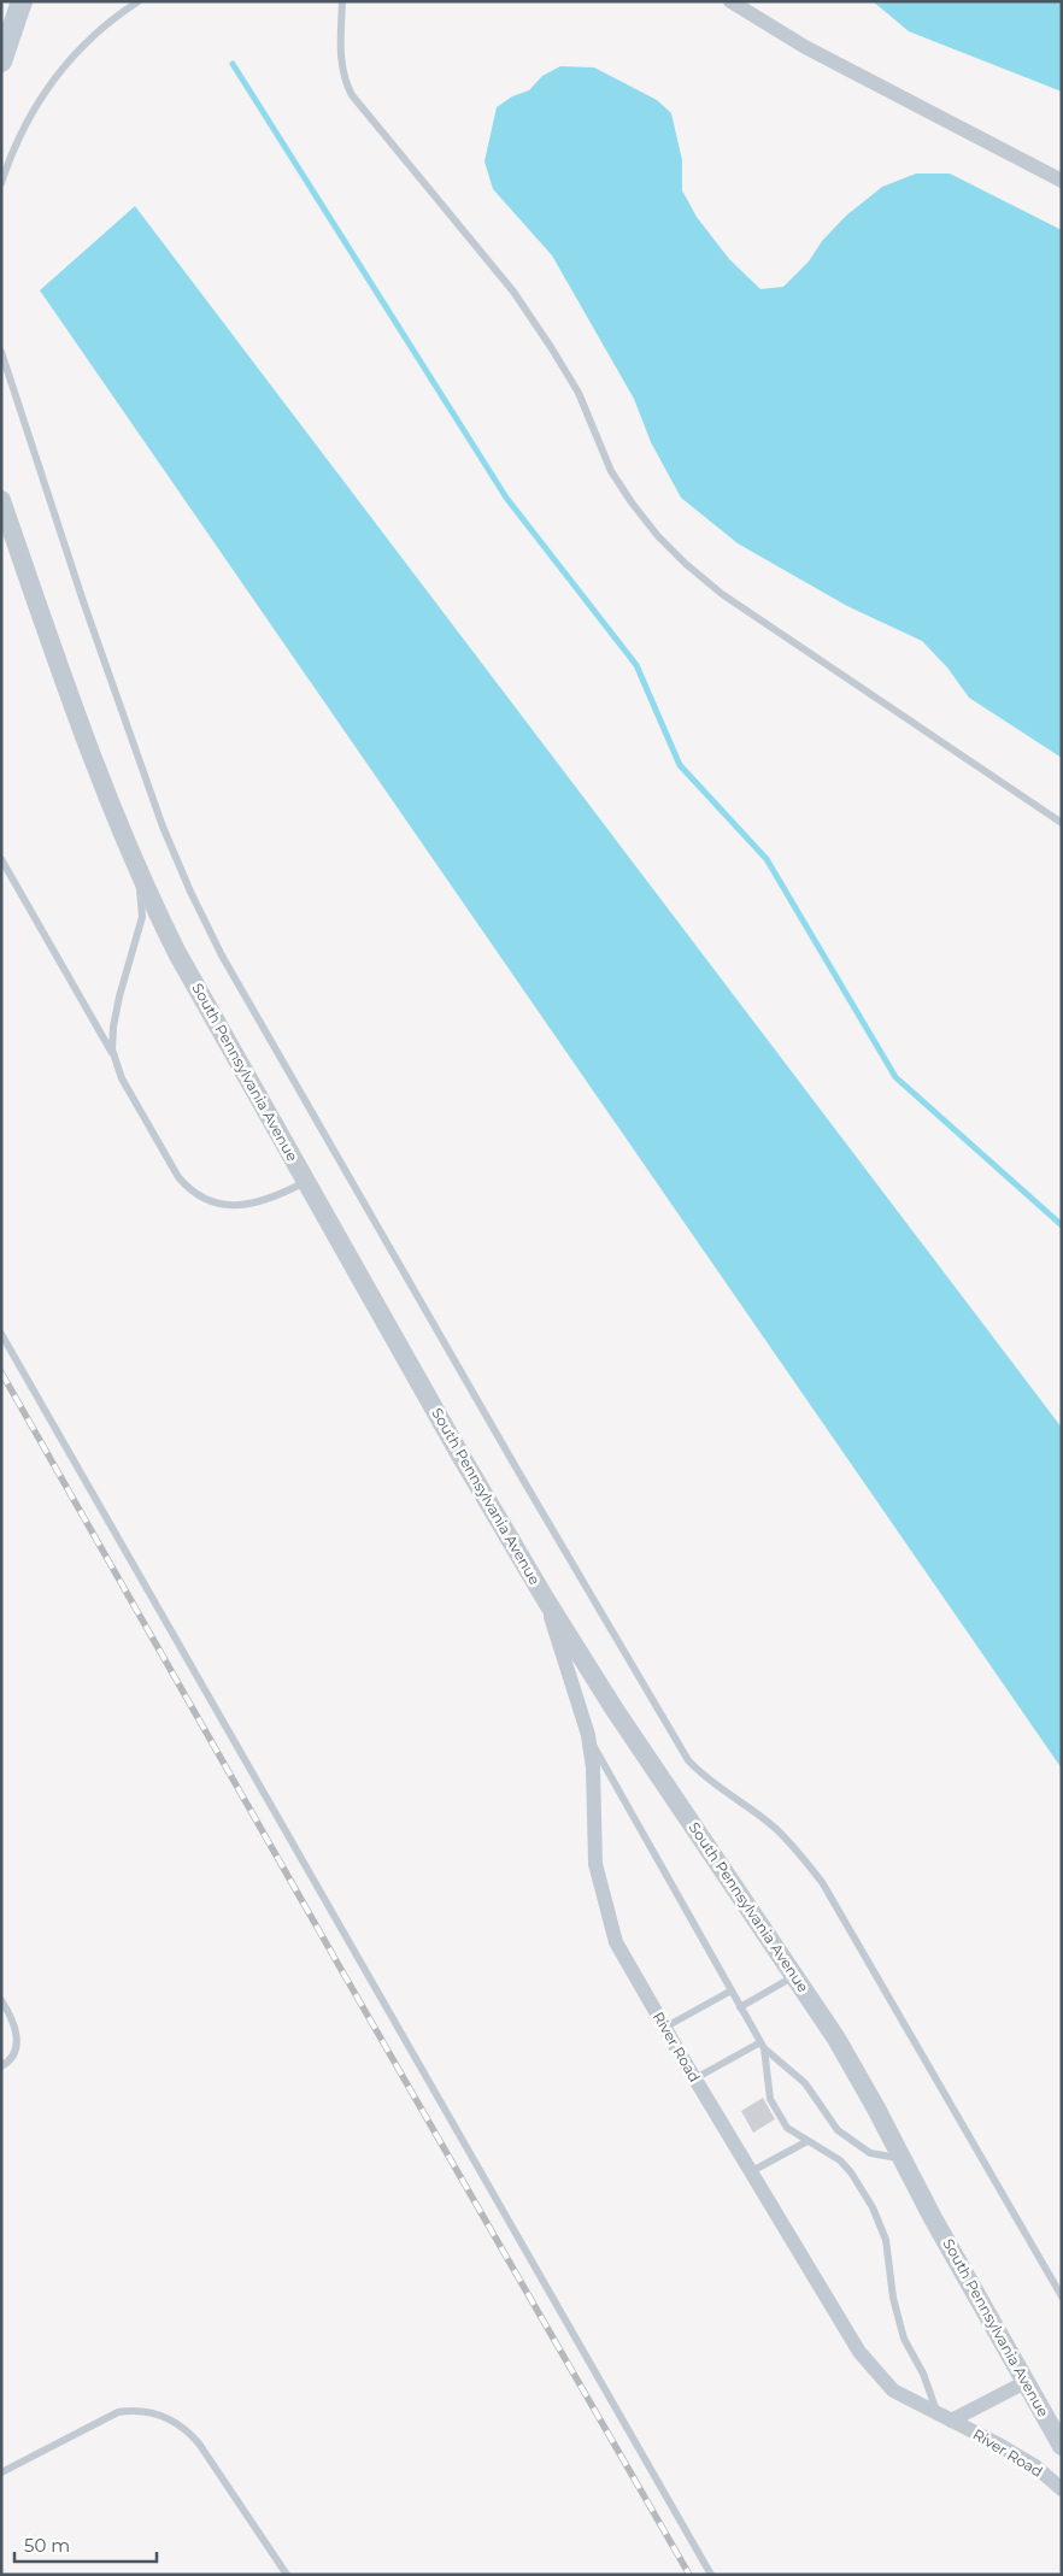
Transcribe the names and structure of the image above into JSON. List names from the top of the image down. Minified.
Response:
{"streets":{"street":["South Pennsylvania Avenue","River Road"]},"crossings":[["South Pennsylvania Avenue","River Road"]],"scale_bar":"50 m"}
